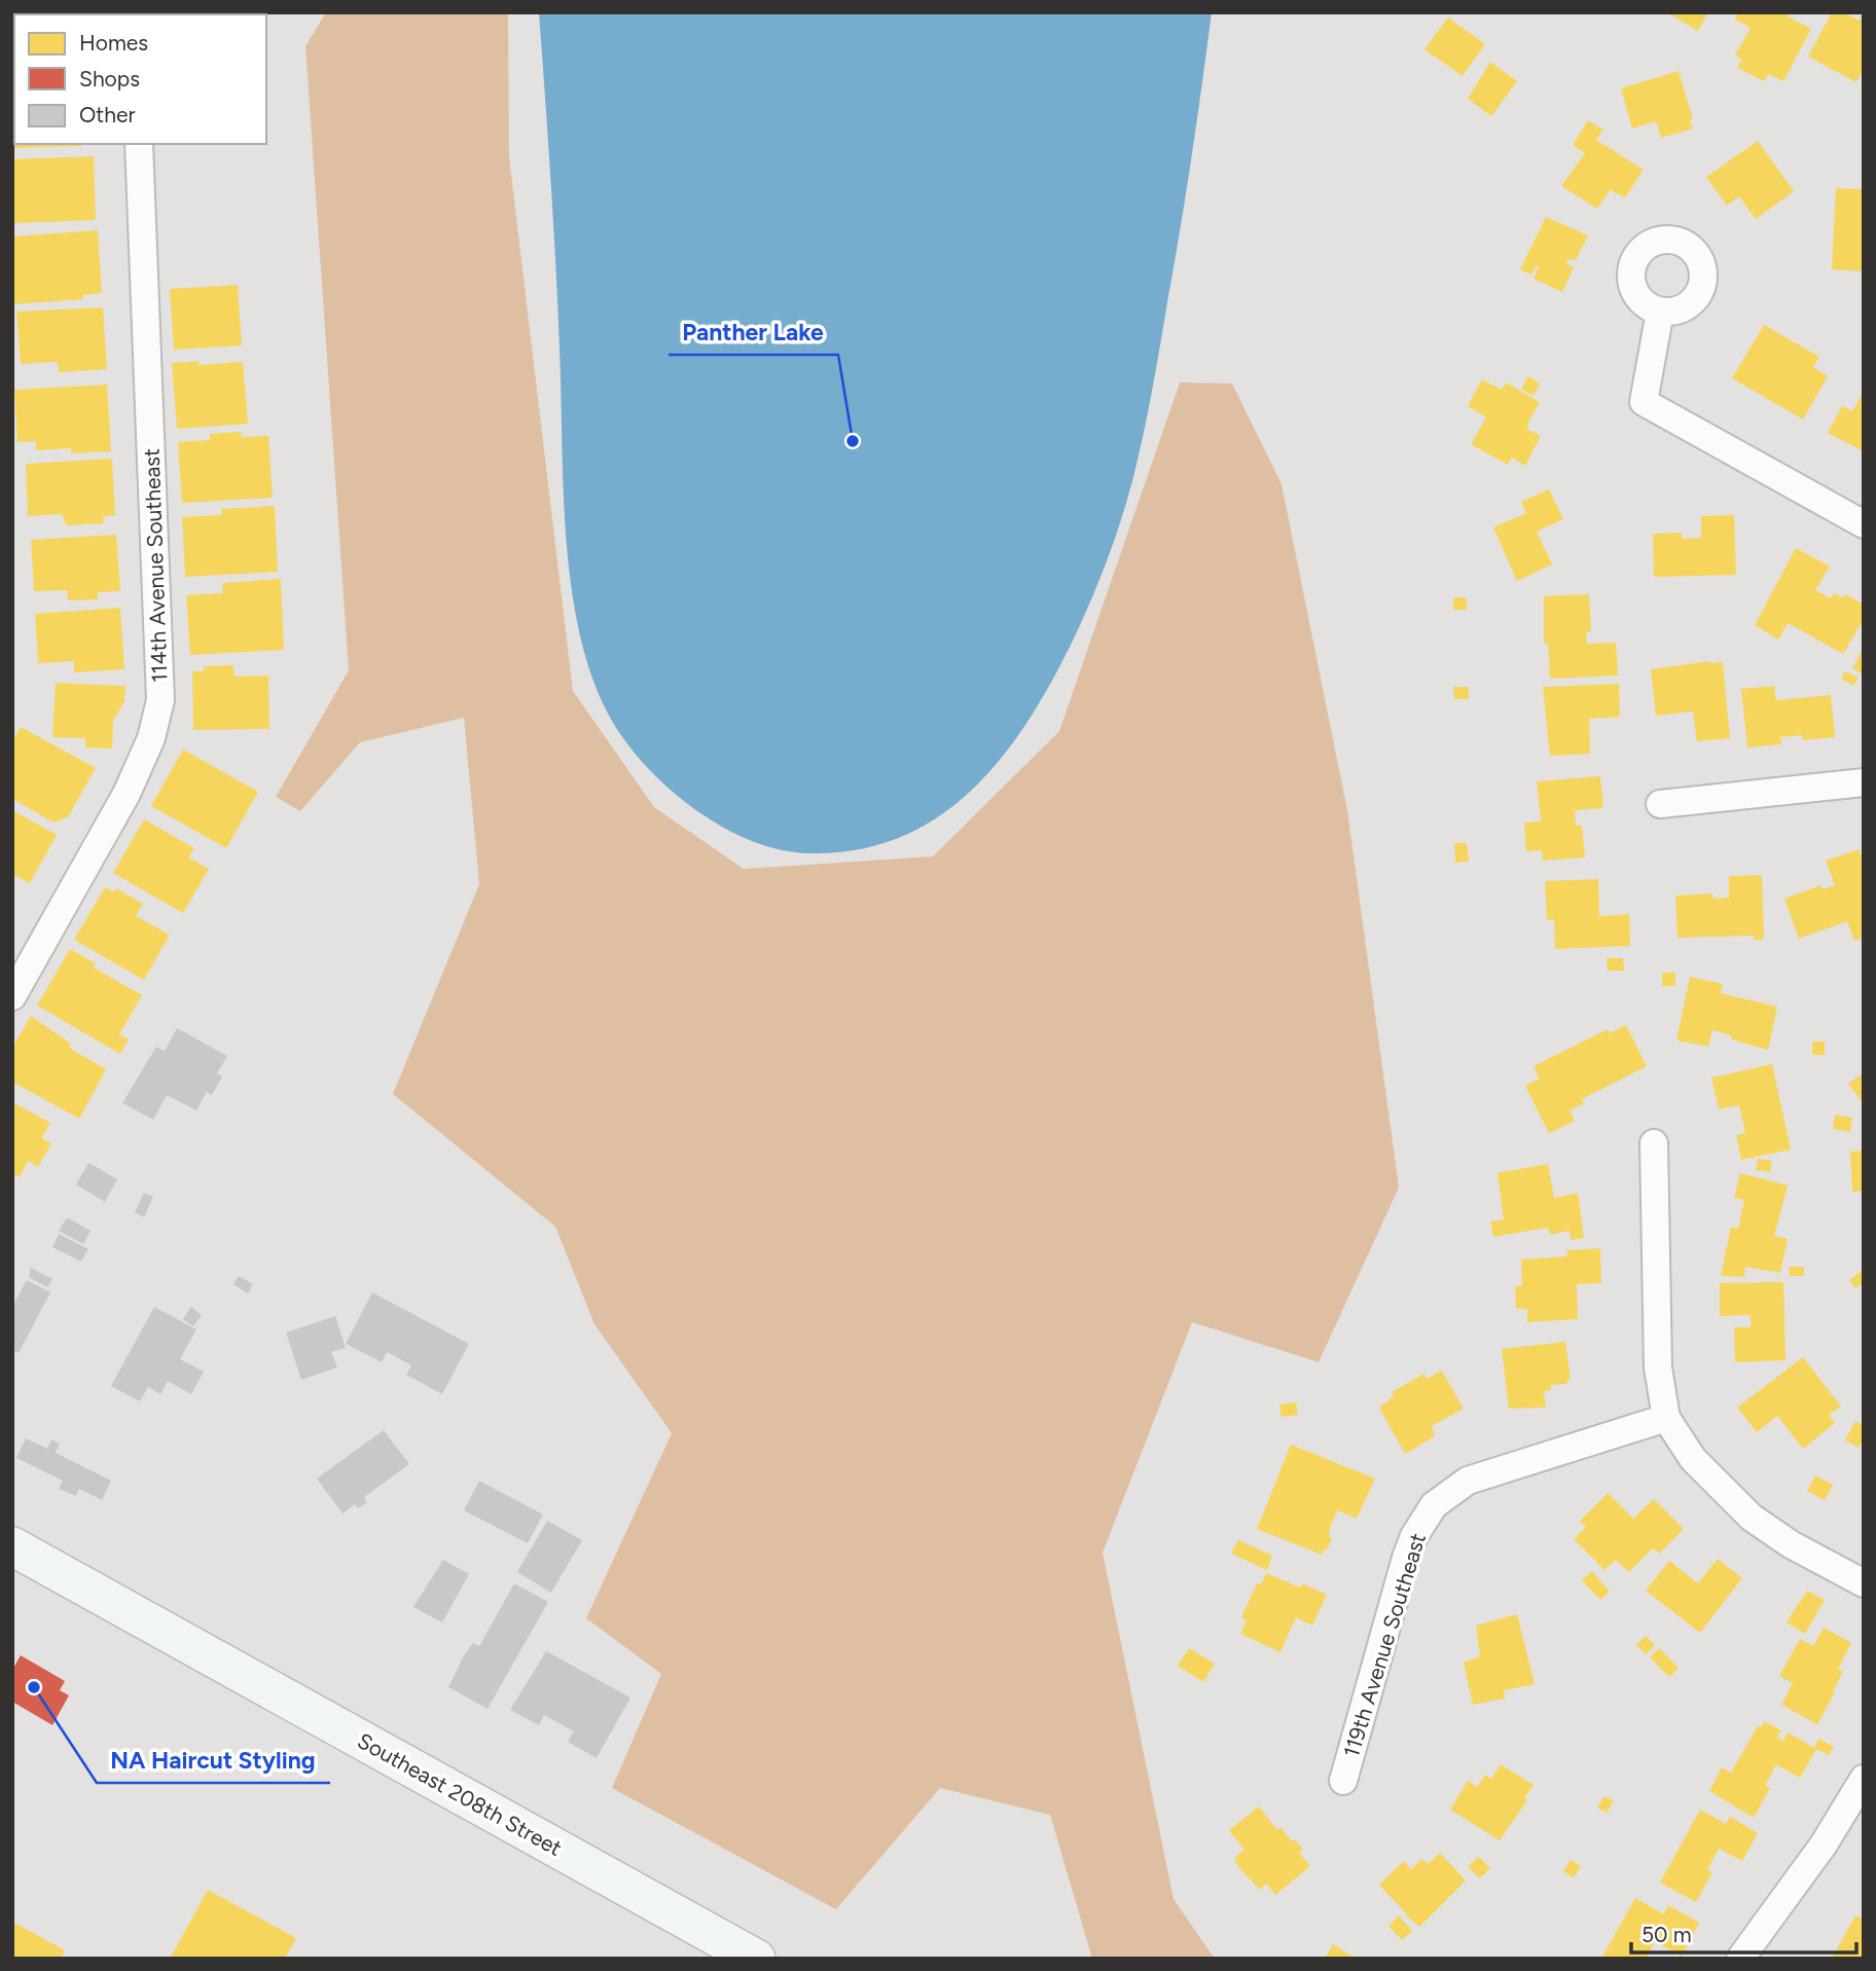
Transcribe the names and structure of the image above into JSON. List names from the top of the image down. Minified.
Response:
{"streets":{"main road":["Southeast 208th Street"],"street":["114th Avenue Southeast","119th Avenue Southeast"]},"places":["Panther Lake","NA Haircut Styling"],"legend":["Homes","Shops","Other"],"scale_bar":"50 m"}
